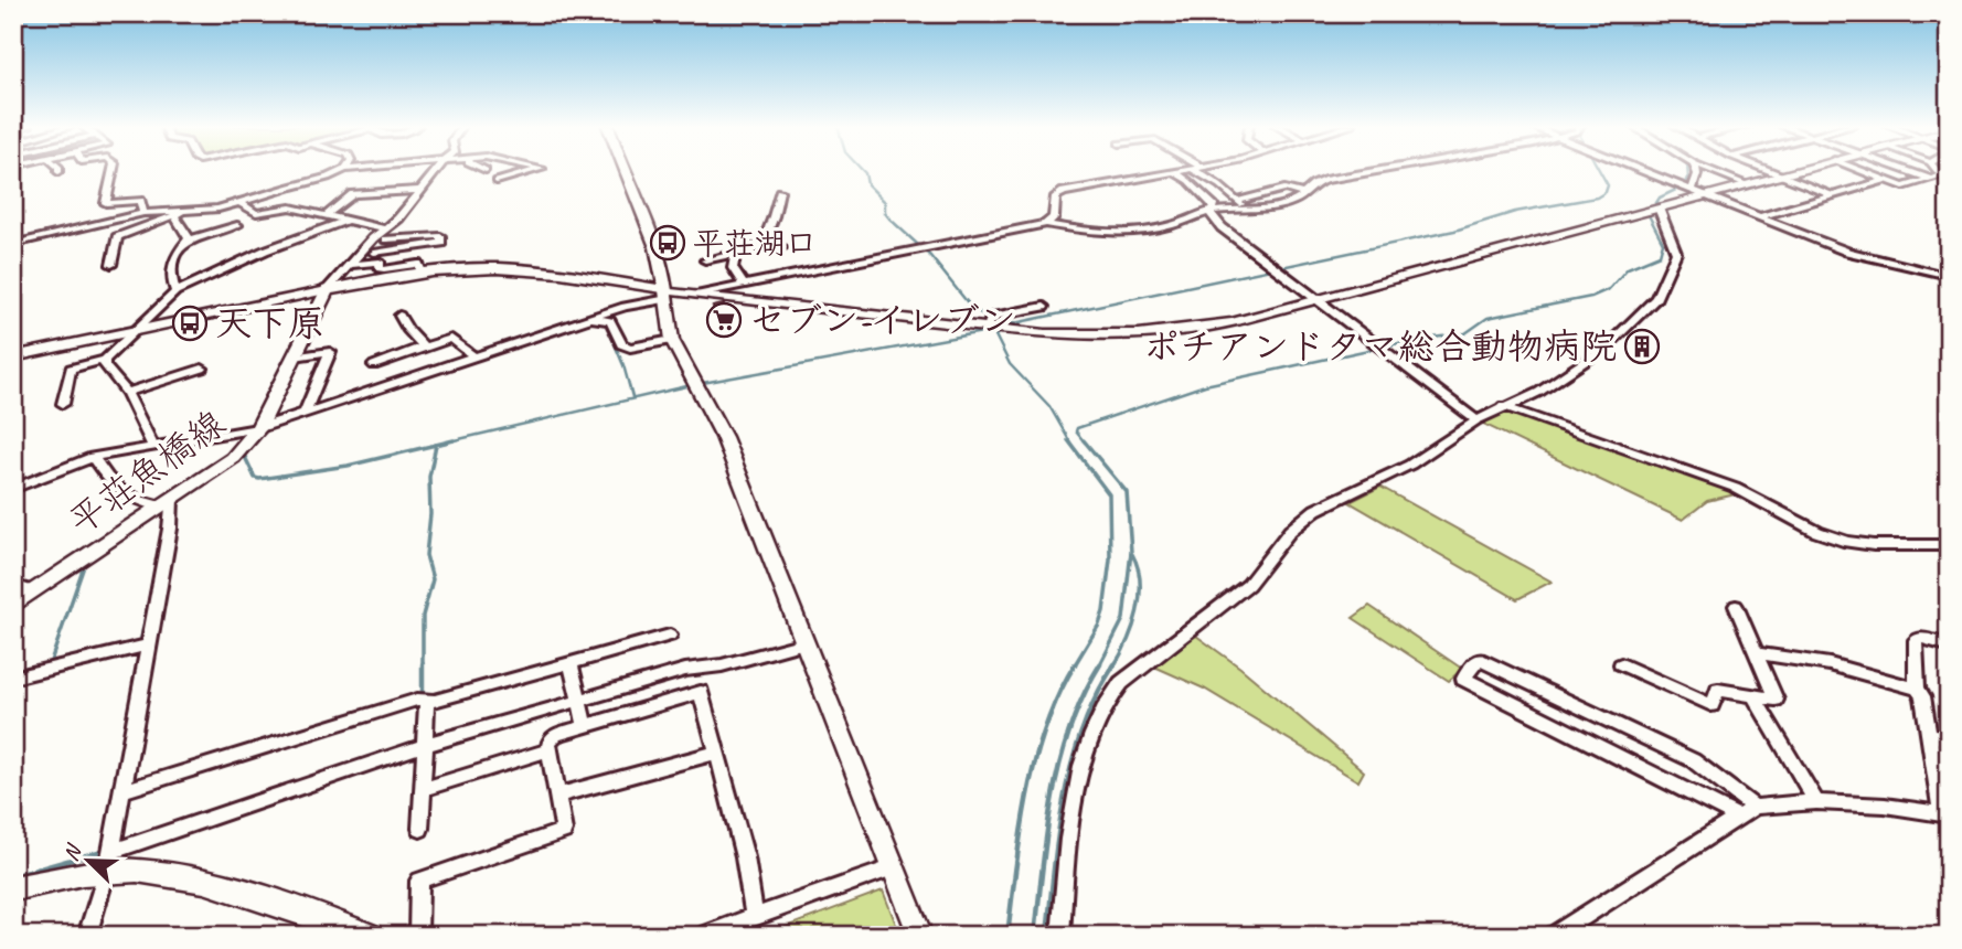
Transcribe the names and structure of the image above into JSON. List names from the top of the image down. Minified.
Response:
{"streets":{"main road":["平荘魚橋線"]},"places":{"bus stop":["平荘湖口","天下原"],"supermarket":["セブン-イレブン"],"building":["ポチアンドタマ総合動物病院"]},"north":"top left"}
